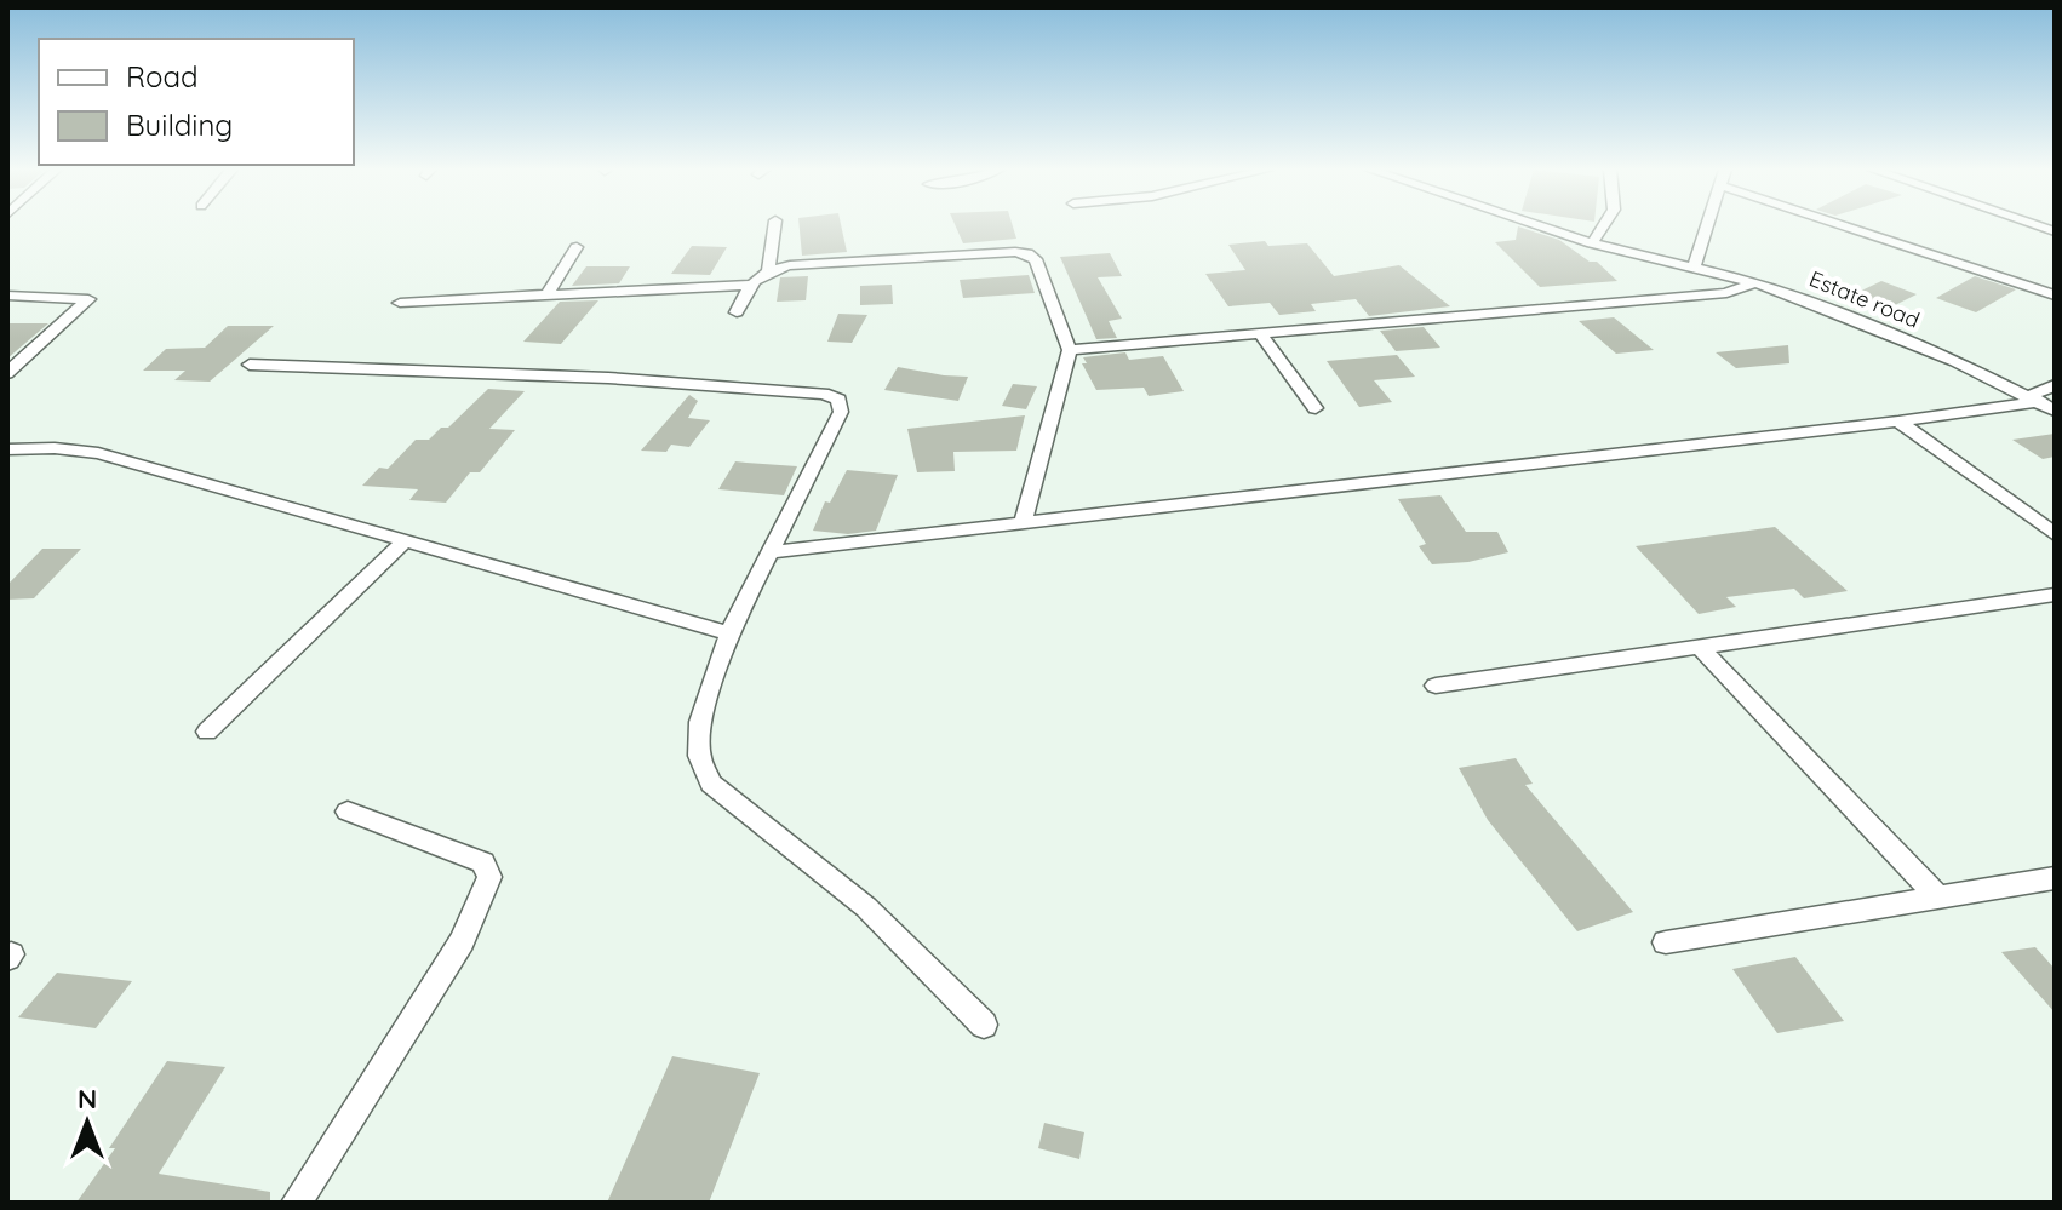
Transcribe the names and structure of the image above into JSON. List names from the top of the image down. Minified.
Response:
{"streets":{"street":["Estate road"]},"legend":["Road","Building"],"north":"top"}
